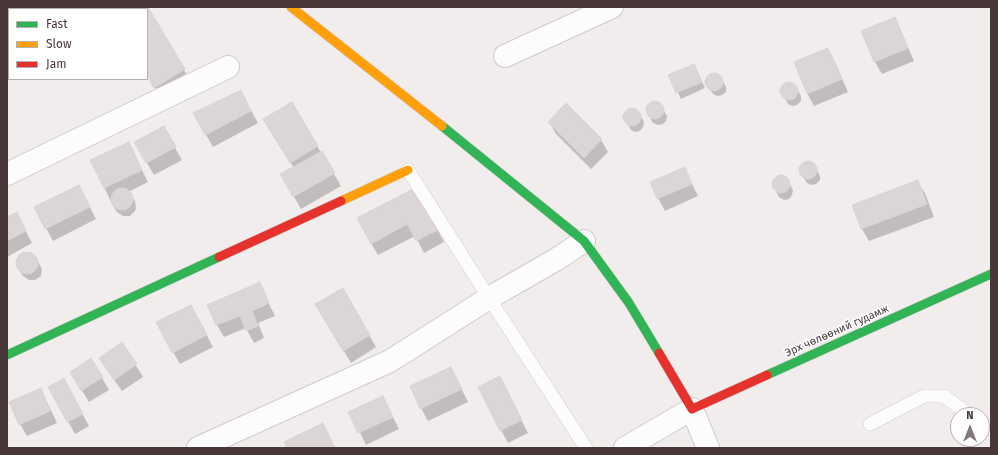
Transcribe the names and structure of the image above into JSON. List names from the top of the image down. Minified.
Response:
{"streets":{"main road":["Эрх чөлөөний гудамж"]},"legend":["Fast","Slow","Jam"],"north":"top"}
